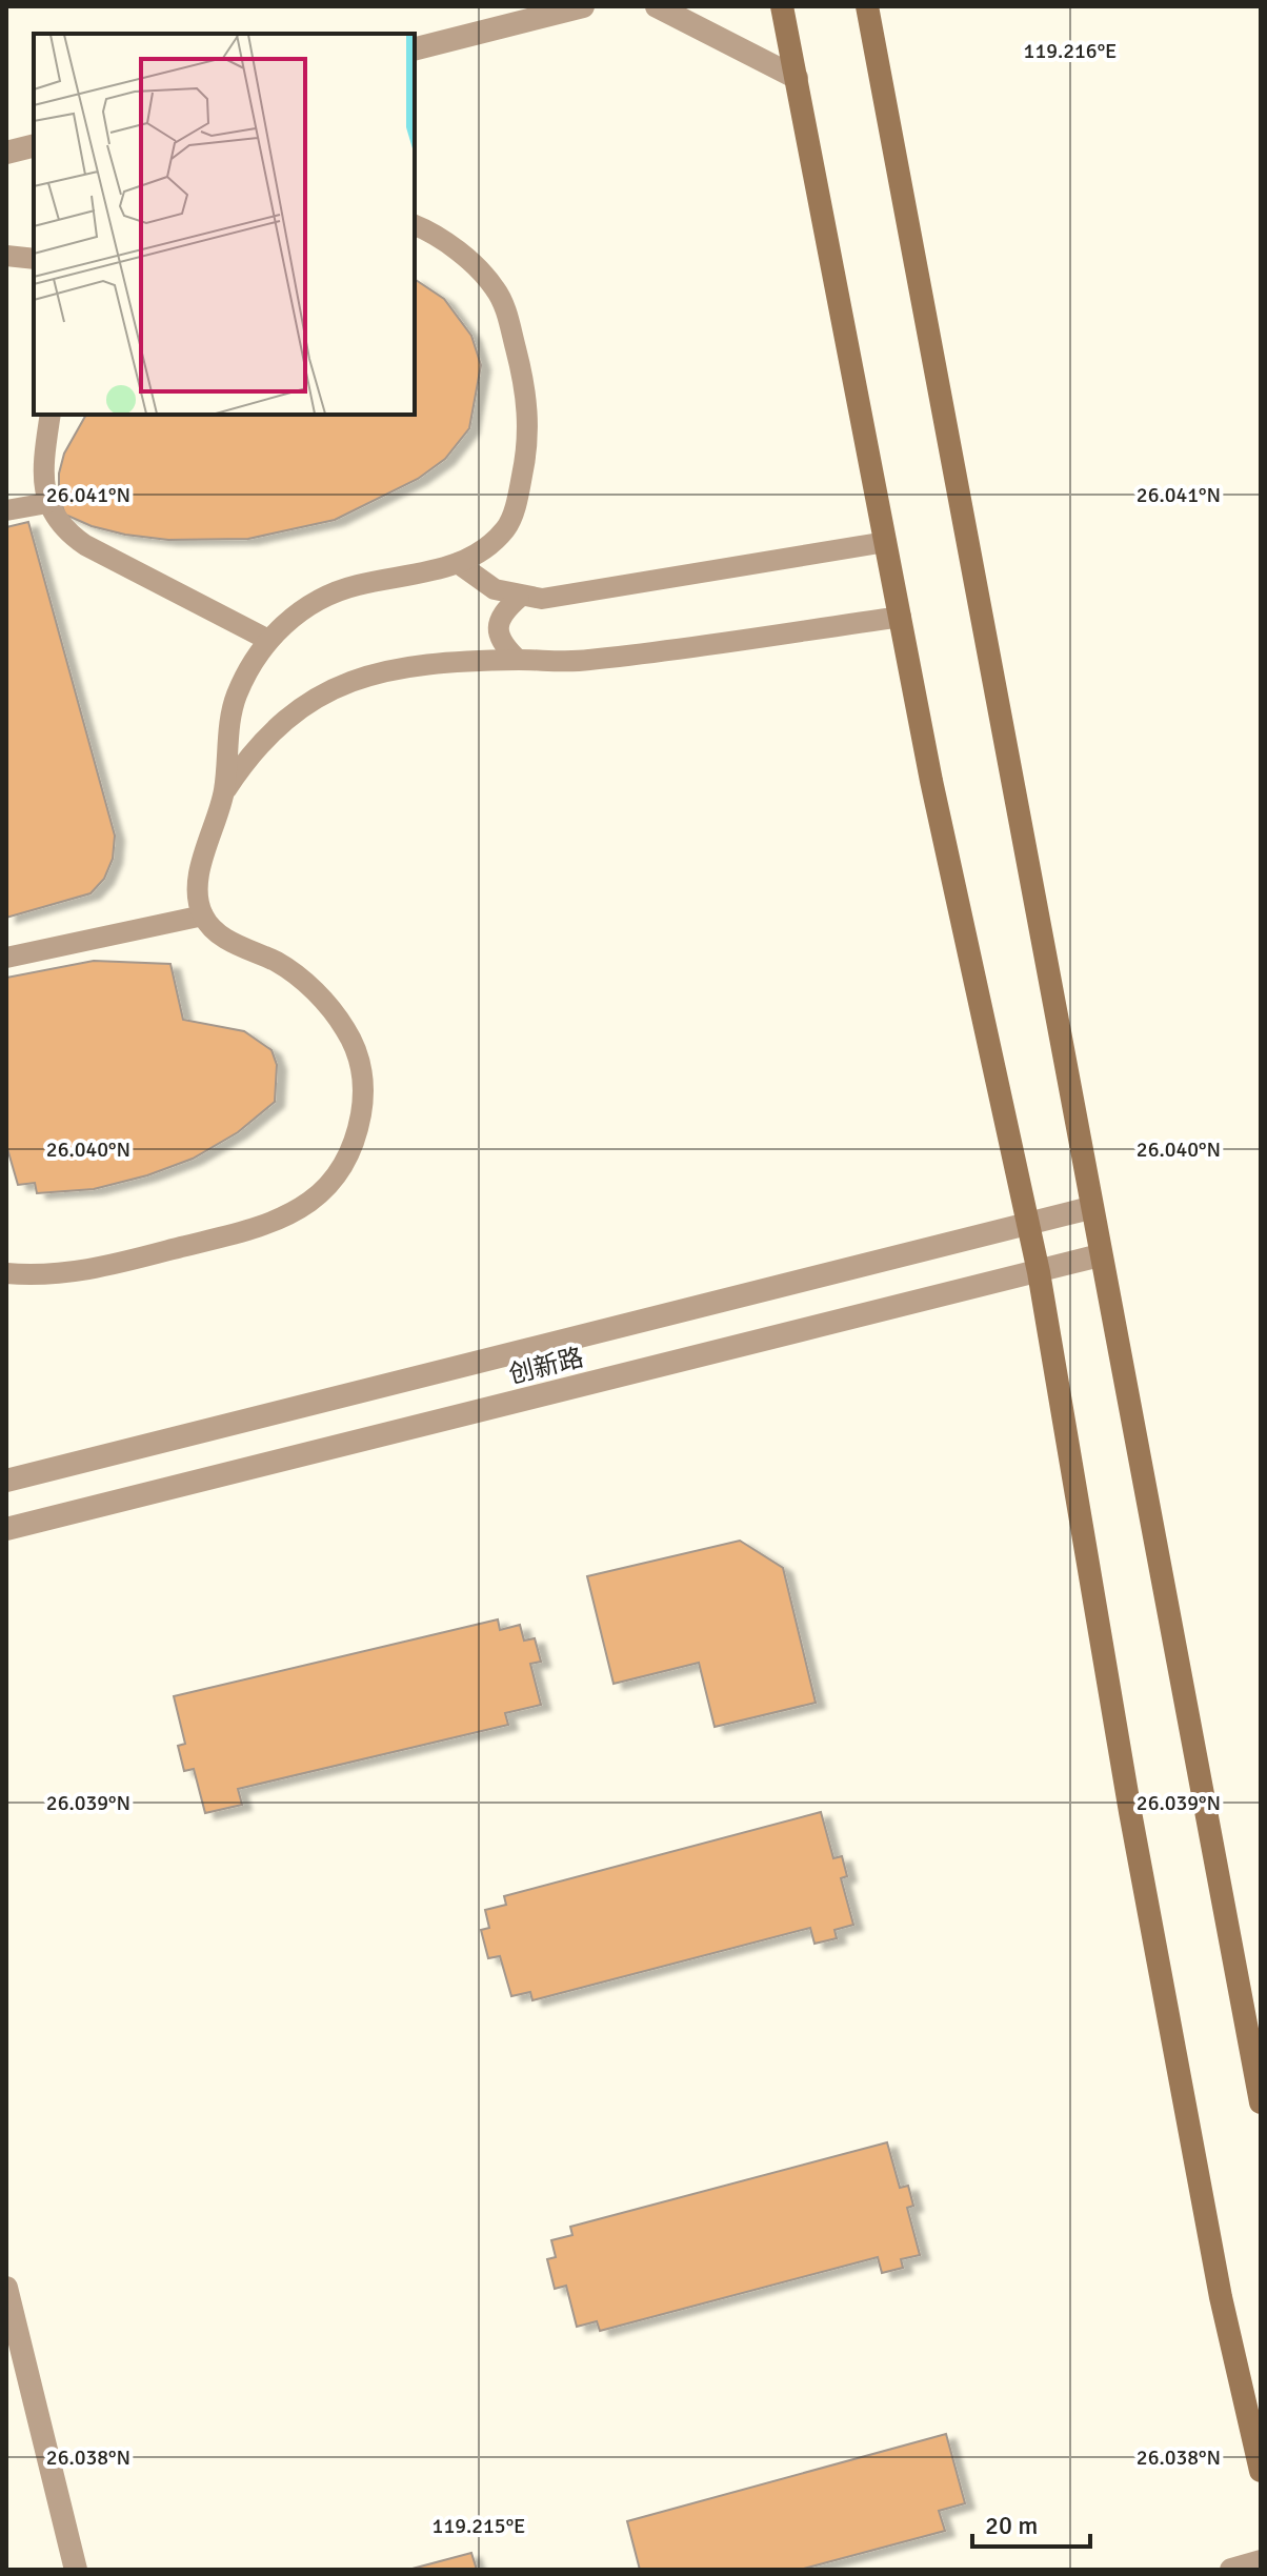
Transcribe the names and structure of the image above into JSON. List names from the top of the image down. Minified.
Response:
{"streets":{"street":["创新路"]},"scale_bar":"20 m","coordinates":["119.216°E","26.041°N","26.040°N","26.039°N","26.038°N","119.215°E"]}
